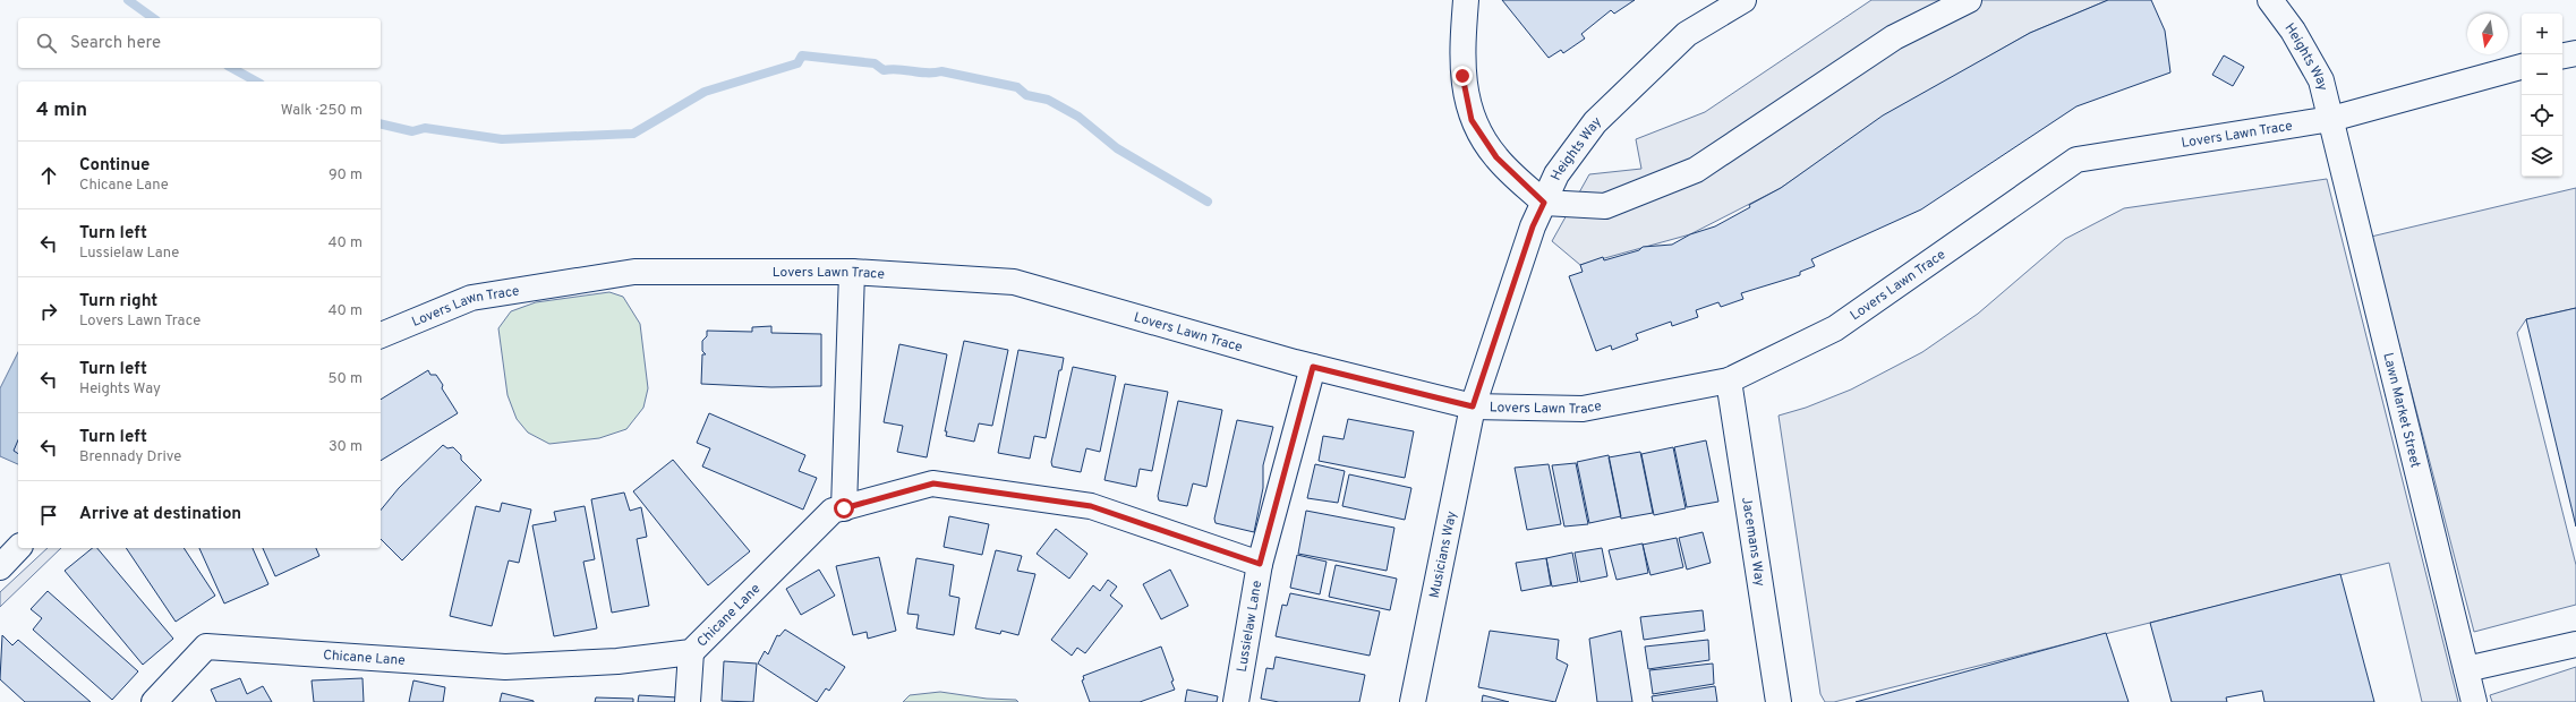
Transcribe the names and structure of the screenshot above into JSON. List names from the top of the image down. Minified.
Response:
{"streets":{"street":["Heights Way","Lovers Lawn Trace","Lawn Market Street","Jacemans Way","Musicians Way","Chicane Lane","Lussielaw Lane"]},"crossings":[["Heights Way","Lovers Lawn Trace"],["Heights Way","Lawn Market Street"],["Heights Way","Musicians Way"],["Lovers Lawn Trace","Lawn Market Street"],["Lovers Lawn Trace","Jacemans Way"],["Lovers Lawn Trace","Musicians Way"],["Lovers Lawn Trace","Lussielaw Lane"],["Chicane Lane","Lussielaw Lane"]],"north":"bottom","page":{"map_buttons":["+","−"],"search":"Search here","heading":["4 min","Walk · 250 m"],"list":[["Continue","Chicane Lane","90 m"],["Turn left","Lussielaw Lane","40 m"],["Turn right","Lovers Lawn Trace","40 m"],["Turn left","Heights Way","50 m"],["Turn left","Brennady Drive","30 m"],"Arrive at destination"]}}
